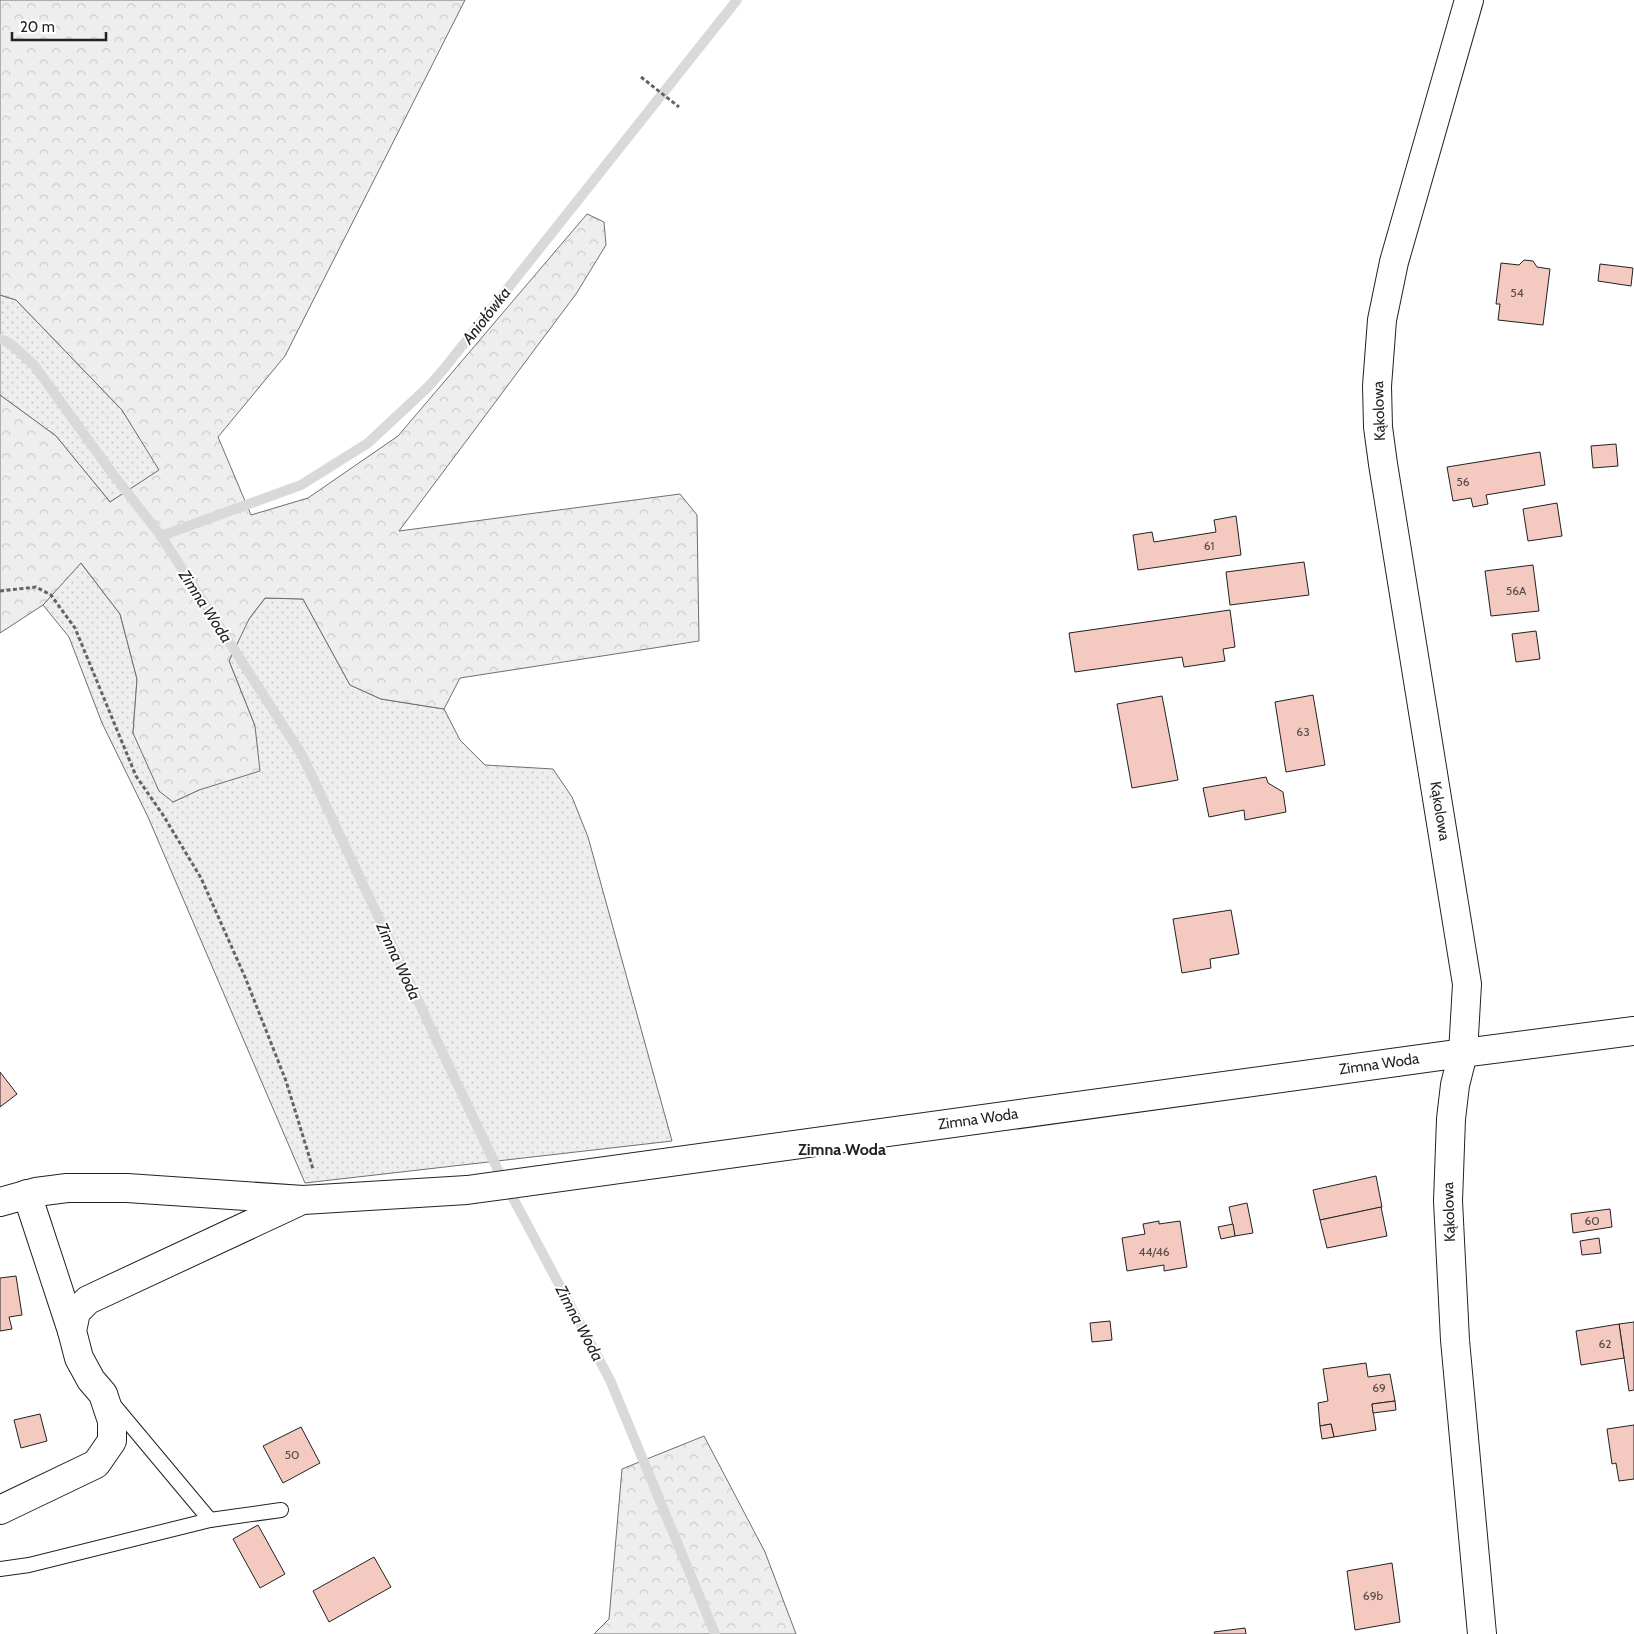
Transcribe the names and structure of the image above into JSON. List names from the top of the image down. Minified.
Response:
{"streets":{"street":["Kąkolowa","Zimna Woda"]},"crossings":[["Kąkolowa","Zimna Woda"]],"districts":["Zimna Woda"],"water":["Aniołówka","Zimna Woda"],"house_numbers":["54","56","61","56A","63","60","44/46","62","69","50","69b"],"scale_bar":"20 m"}
